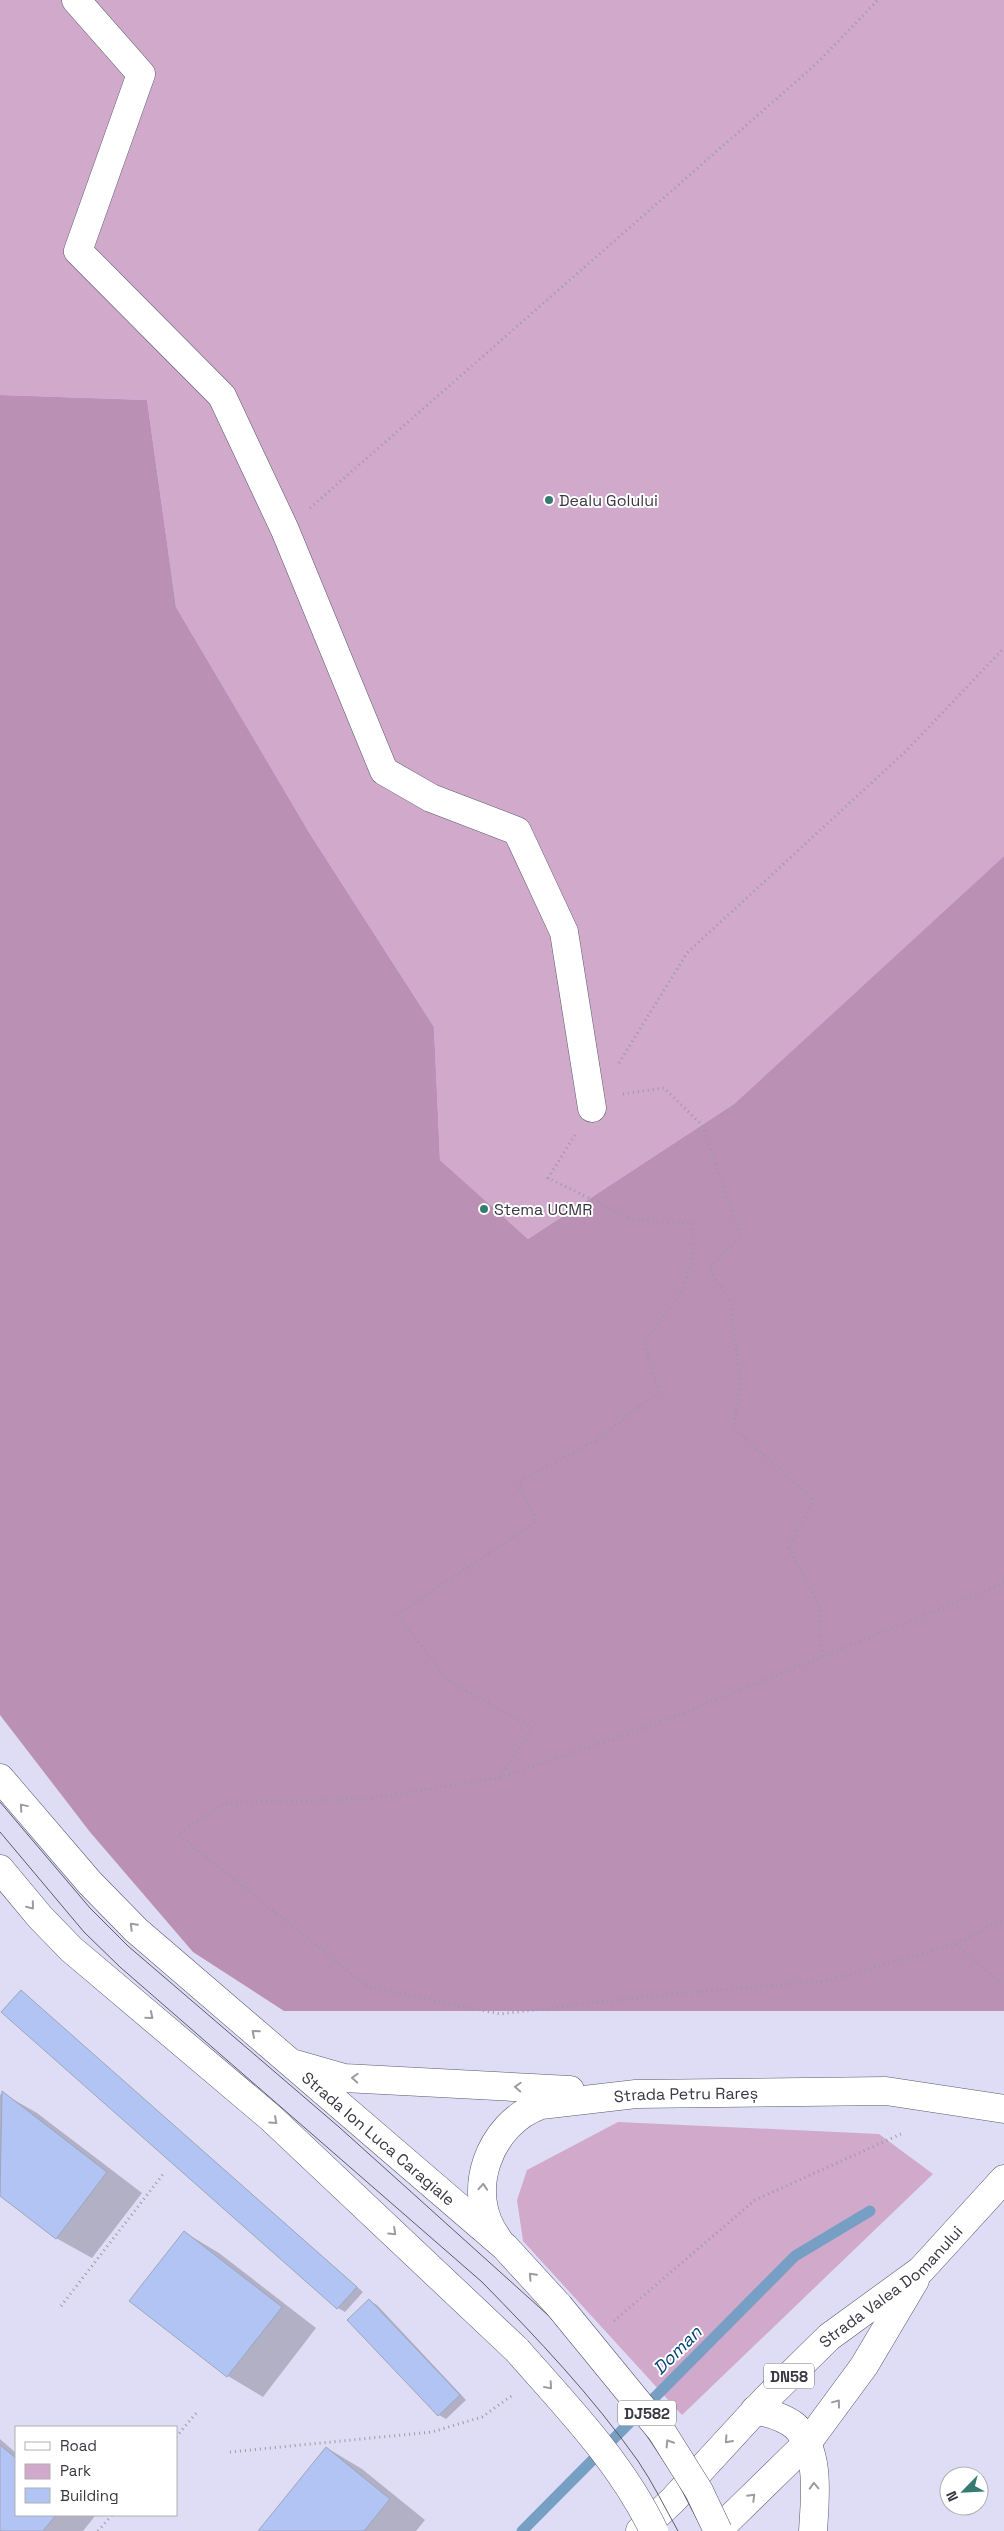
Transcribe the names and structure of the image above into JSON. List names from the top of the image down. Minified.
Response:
{"streets":{"main road":["Strada Petru Rareș","Strada Ion Luca Caragiale","Strada Valea Domanului","DN58","DJ582"]},"crossings":[["Strada Petru Rareș","Strada Ion Luca Caragiale"],["Strada Ion Luca Caragiale","DN58"],["Strada Valea Domanului","DN58"]],"water":["Doman"],"places":["Dealu Golului","Stema UCMR"],"legend":["Road","Park","Building"],"north":"bottom left"}
